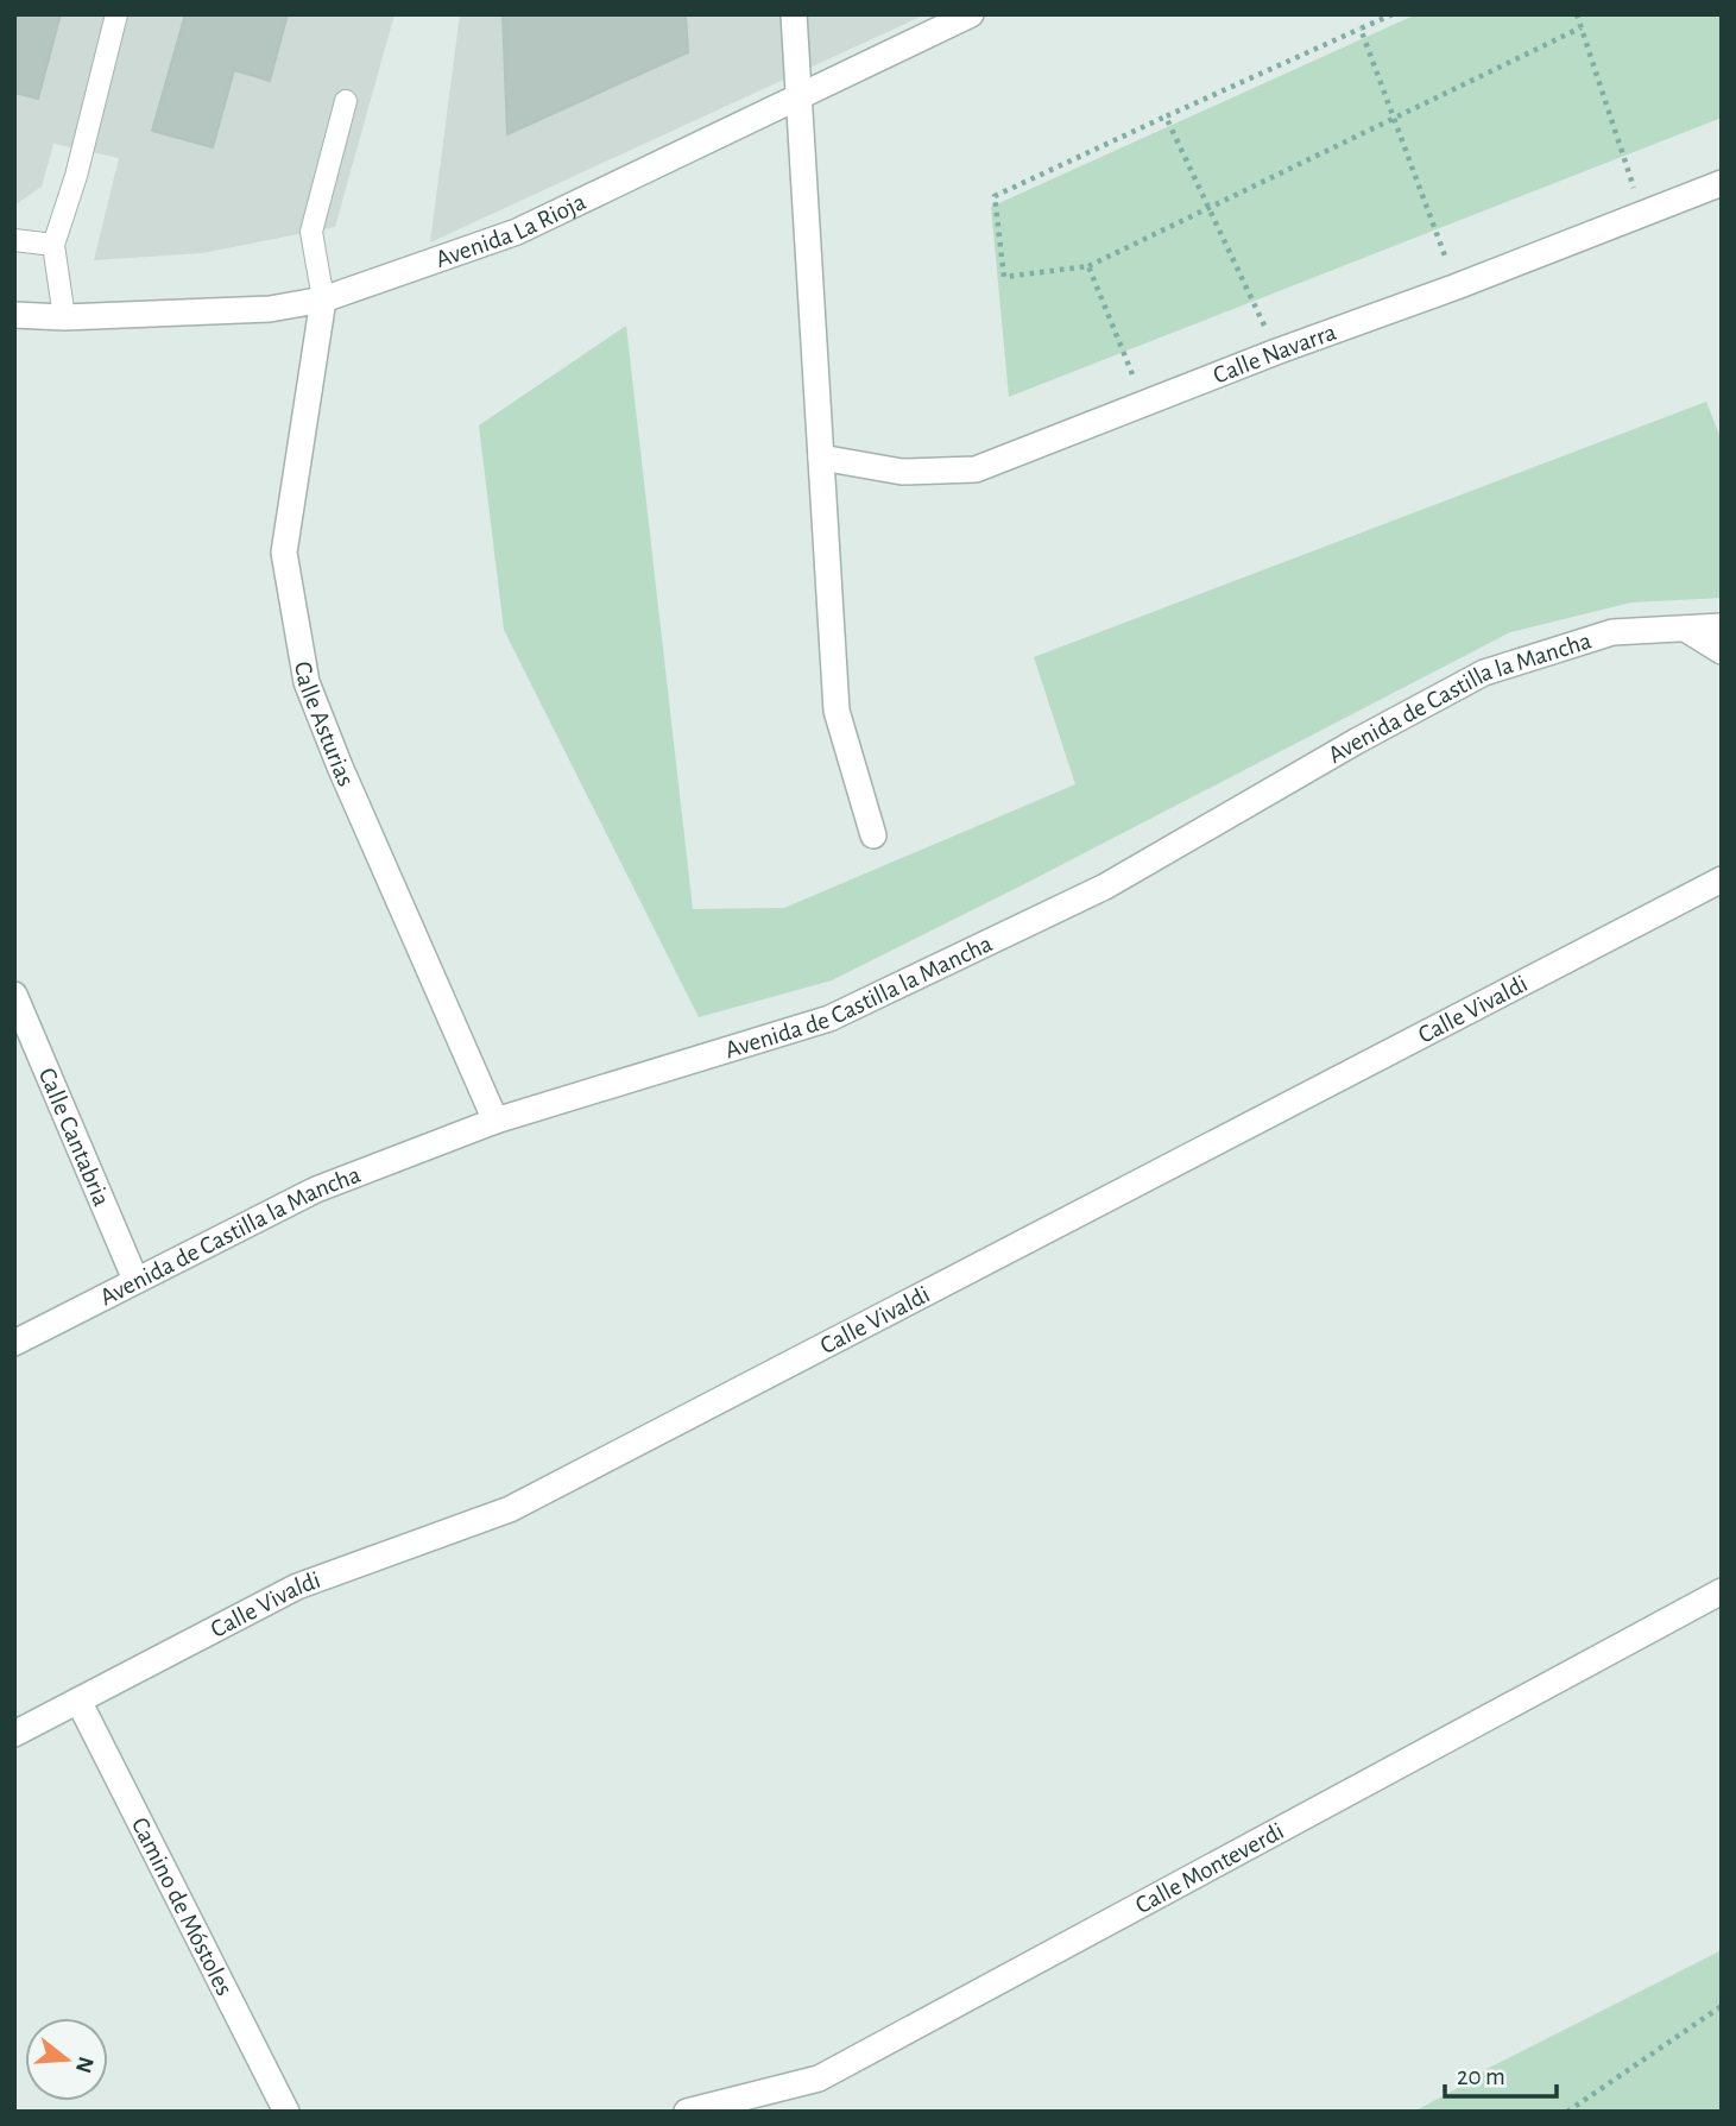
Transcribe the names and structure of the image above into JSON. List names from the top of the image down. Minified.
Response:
{"streets":{"street":["Avenida La Rioja","Calle Navarra","Avenida de Castilla la Mancha","Calle Asturias","Calle Vivaldi","Calle Cantabria","Calle Monteverdi","Camino de Móstoles"]},"crossings":[["Avenida La Rioja","Calle Asturias"],["Avenida de Castilla la Mancha","Calle Asturias"],["Avenida de Castilla la Mancha","Calle Cantabria"],["Calle Vivaldi","Camino de Móstoles"]],"scale_bar":"20 m","north":"right"}
